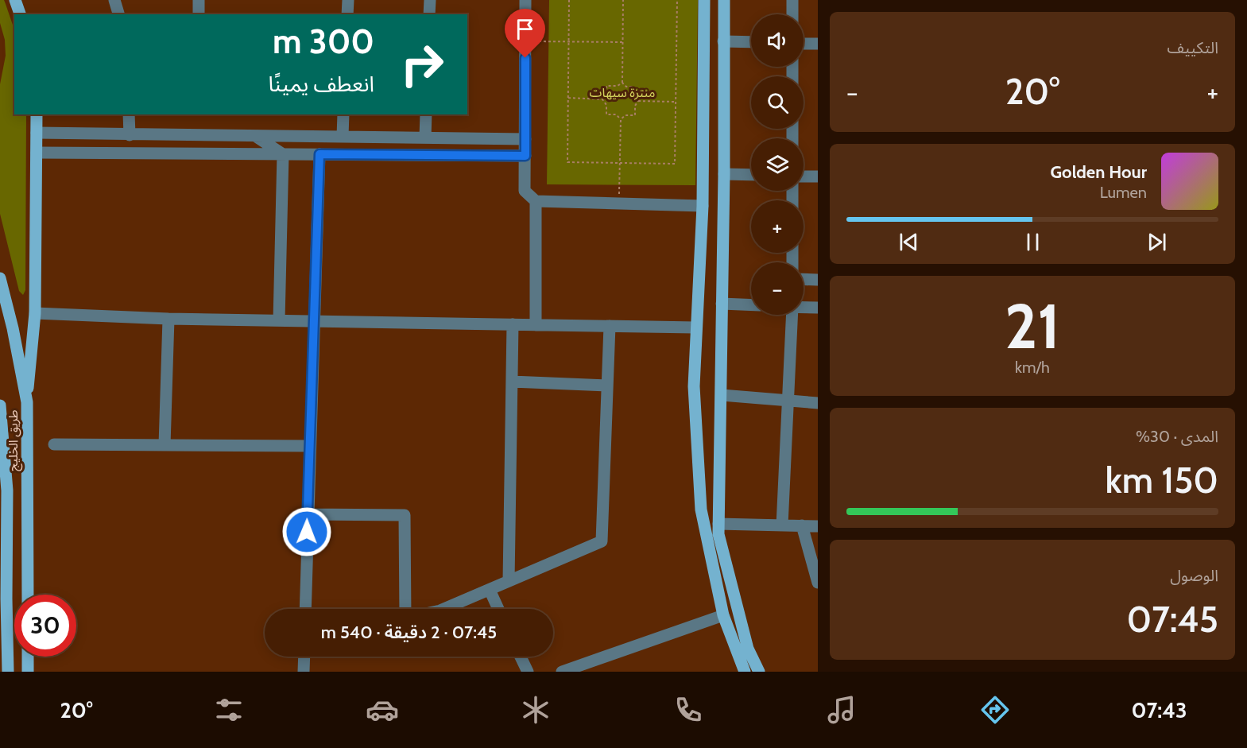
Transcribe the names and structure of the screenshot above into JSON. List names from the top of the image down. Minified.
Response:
{"streets":{"main road":["طريق الخليج"]},"parks":["منتزة سيهات"],"page":{"tile":["التكييف",["21","km/h"],["المدى · 30%","150 km"],["الوصول","07:45"]],"map_buttons":["+","−"],"turn":["300 m","انعطف يمينًا"],"heat":["−","20°","+"],"song":["Golden Hour","Lumen"],"limit":"30","trip":"07:45 · 2 دقيقة · 540 m","tabs":["07:43","20°"]}}
